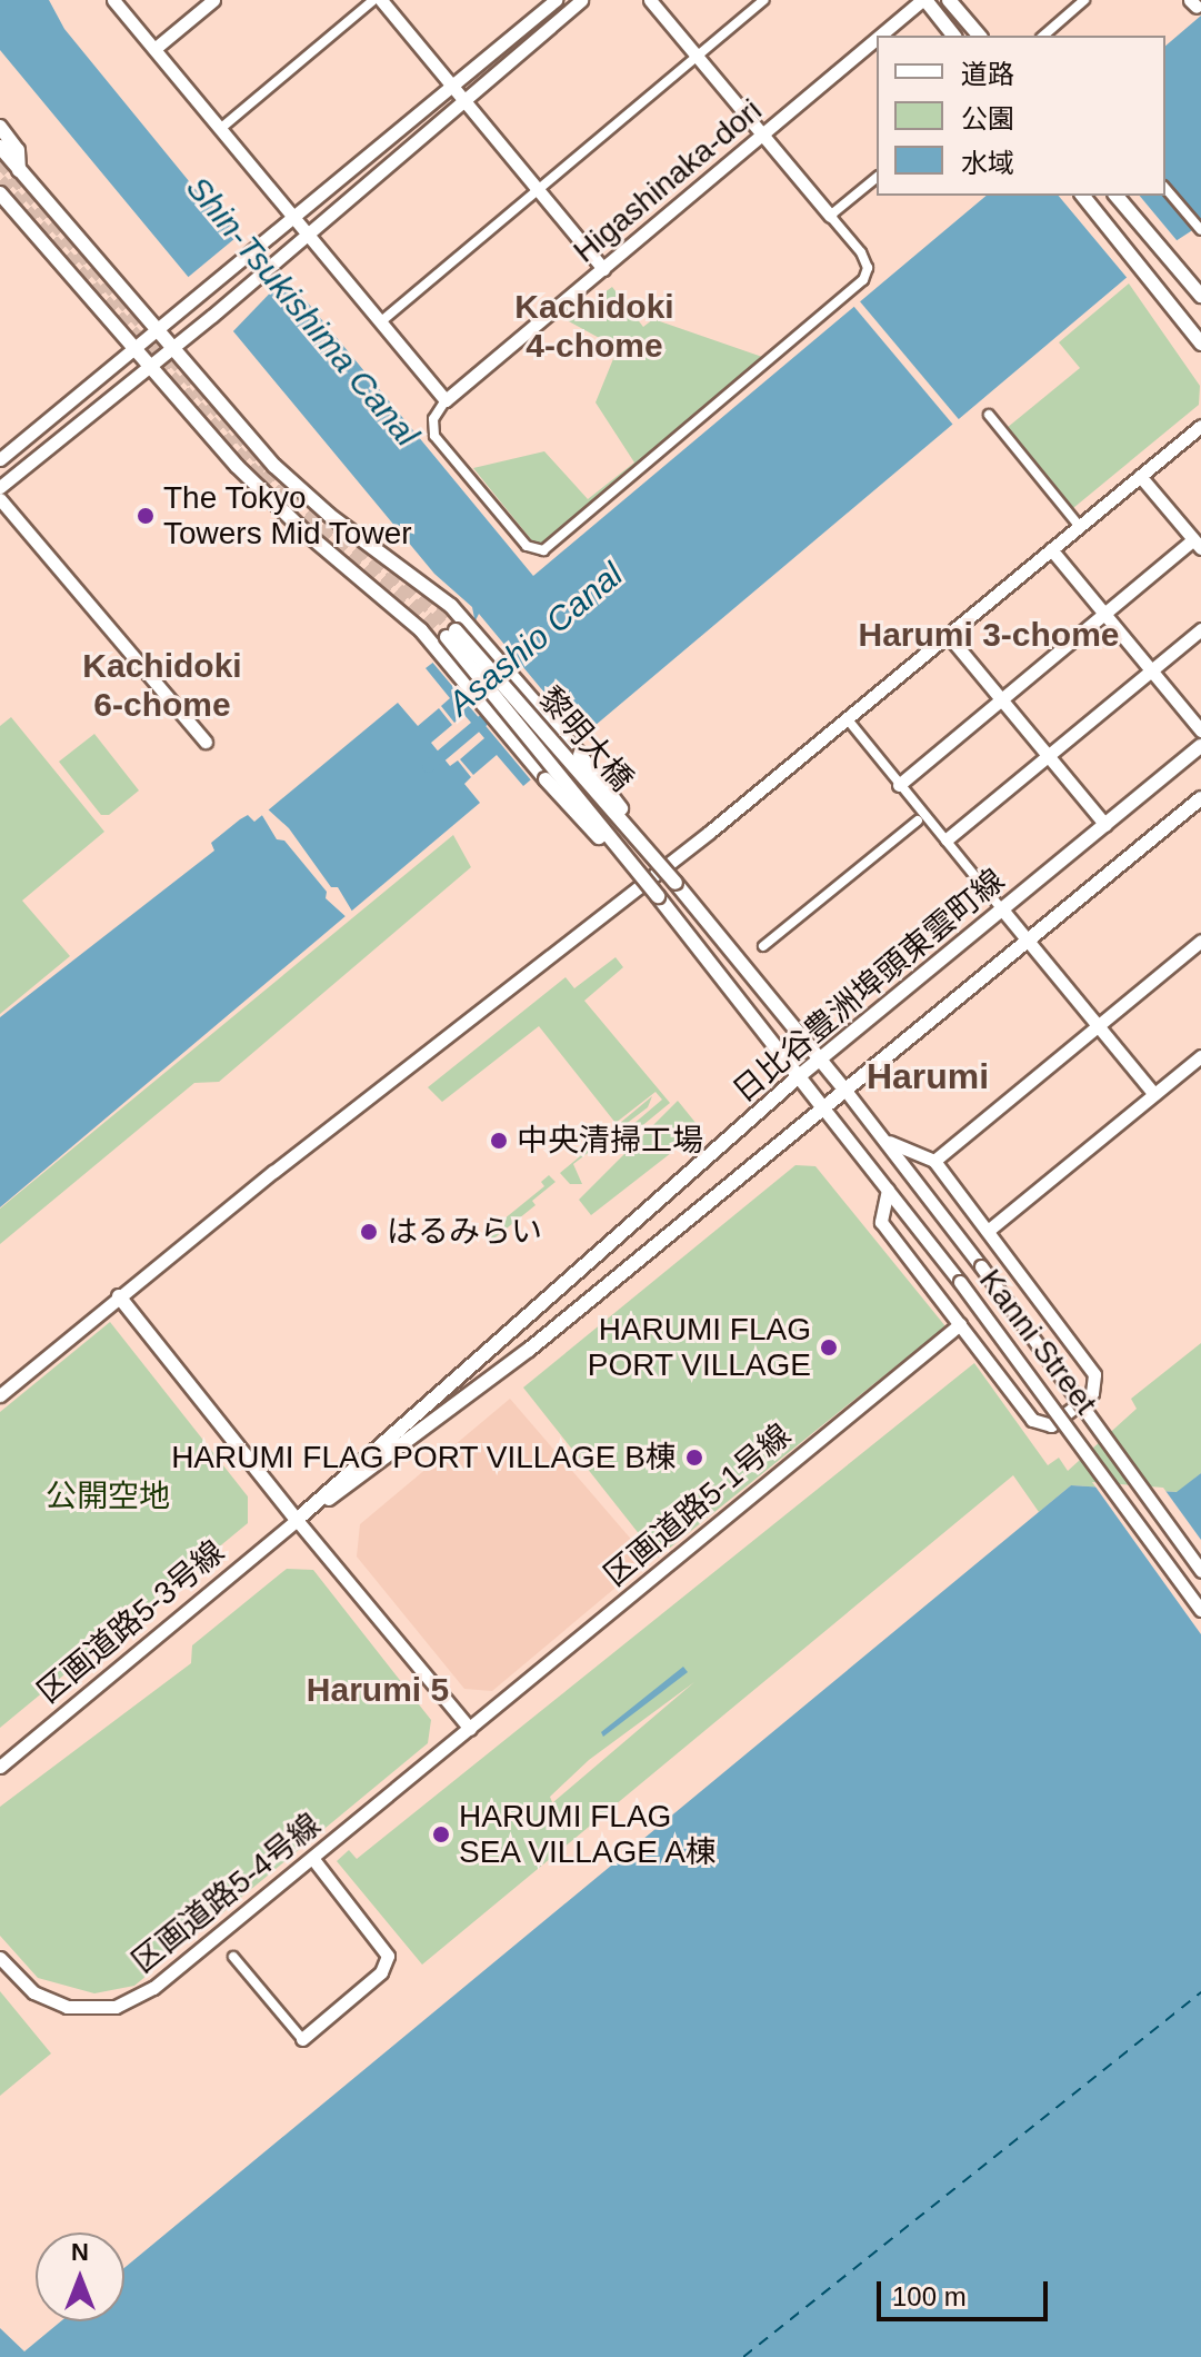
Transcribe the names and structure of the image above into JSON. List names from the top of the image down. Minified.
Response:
{"streets":{"main road":["黎明大橋","日比谷豊洲埠頭東雲町線"],"street":["Higashinaka-dori","Kanni Street","区画道路5-1号線","区画道路5-3号線","区画道路5-4号線"]},"crossings":[["日比谷豊洲埠頭東雲町線","Kanni Street"],["日比谷豊洲埠頭東雲町線","区画道路5-3号線"],["区画道路5-1号線","区画道路5-4号線"]],"districts":["Kachidoki 4-chome","Harumi 3-chome","Kachidoki 6-chome","Harumi","Harumi 5"],"water":["Shin-Tsukishima Canal","Asashio Canal"],"parks":["公開空地"],"places":["The Tokyo Towers Mid Tower","中央清掃工場","はるみらい","HARUMI FLAG PORT VILLAGE","HARUMI FLAG PORT VILLAGE B棟","HARUMI FLAG SEA VILLAGE A棟"],"legend":["道路","公園","水域"],"scale_bar":"100 m","north":"top"}
